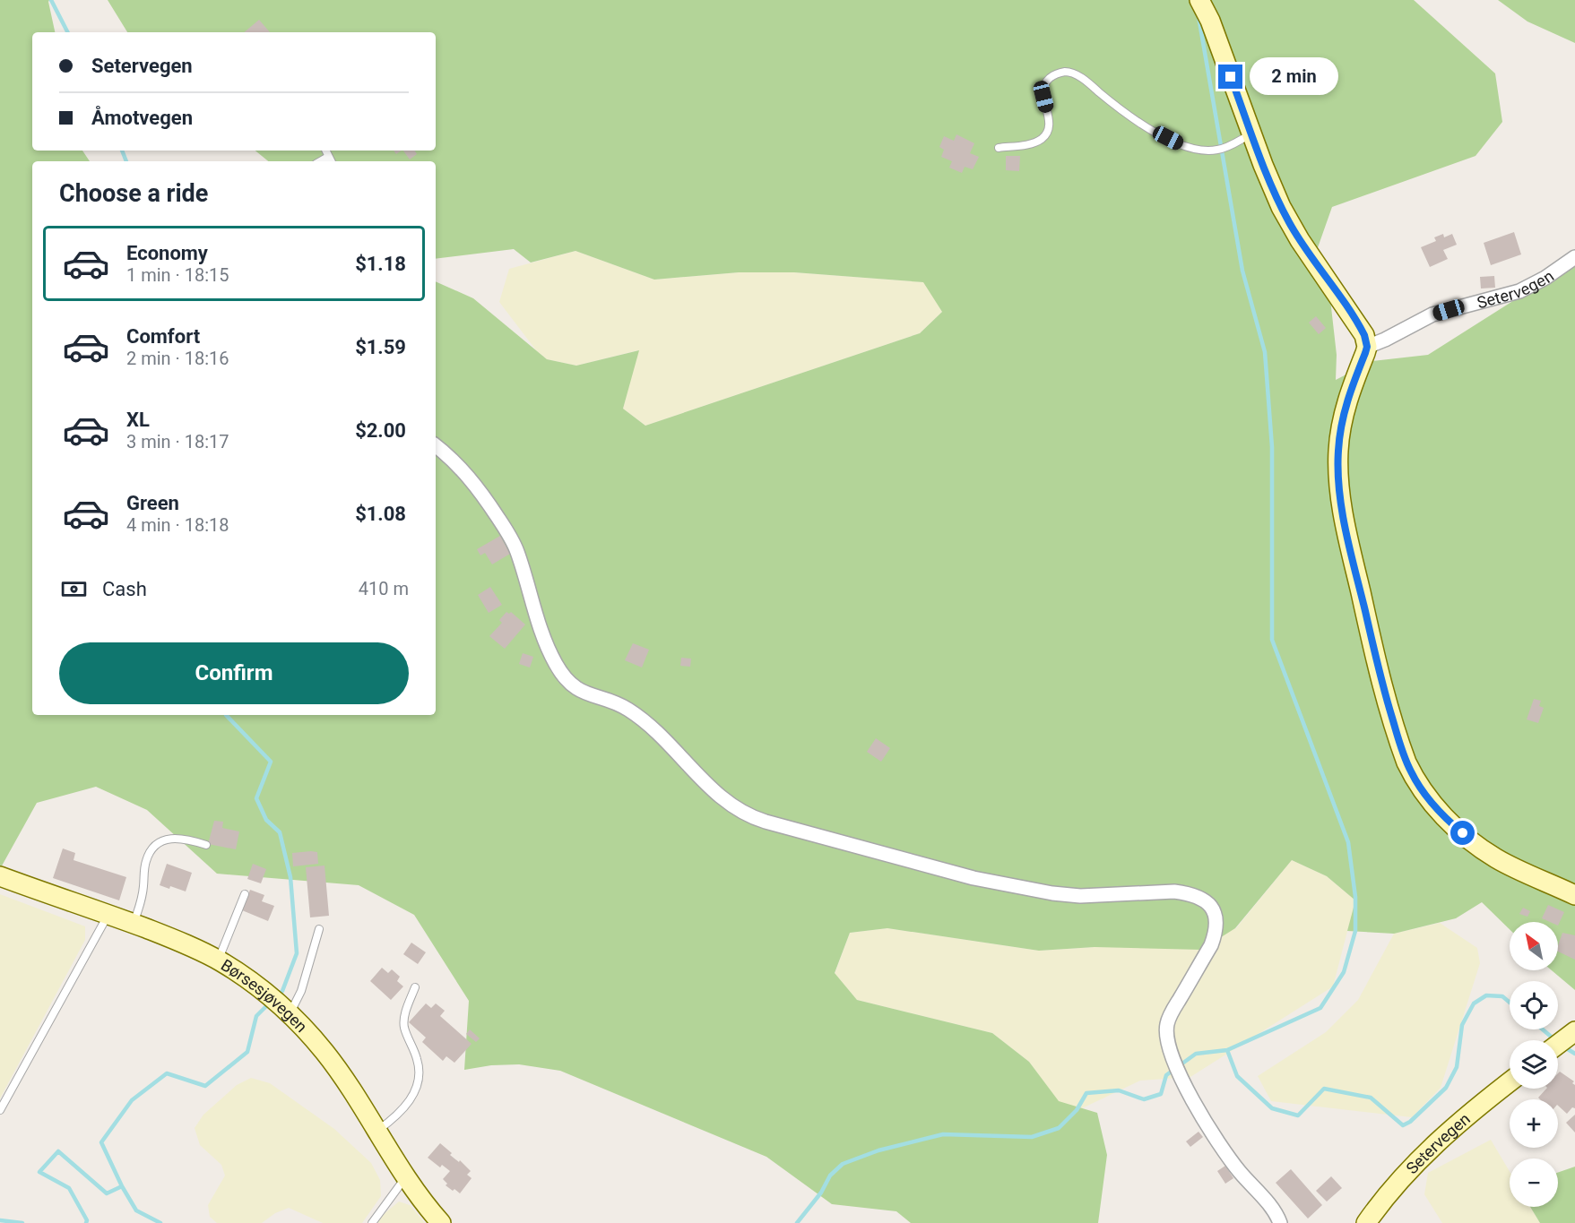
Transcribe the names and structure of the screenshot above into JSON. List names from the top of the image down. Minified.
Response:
{"streets":{"main road":["Setervegen","Børsesjøvegen"]},"north":"top left","page":{"banner":["Setervegen","Åmotvegen"],"bubble":"2 min","heading":"Choose a ride","list":[{"name":"Economy","note":"1 min · 18:15","value":"$1.18"},{"name":"Comfort","note":"2 min · 18:16","value":"$1.59"},{"name":"XL","note":"3 min · 18:17","value":"$2.00"},{"name":"Green","note":"4 min · 18:18","value":"$1.08"}],"pay":["Cash","410 m"],"buttons":"Confirm","map_buttons":["+","−"]}}
